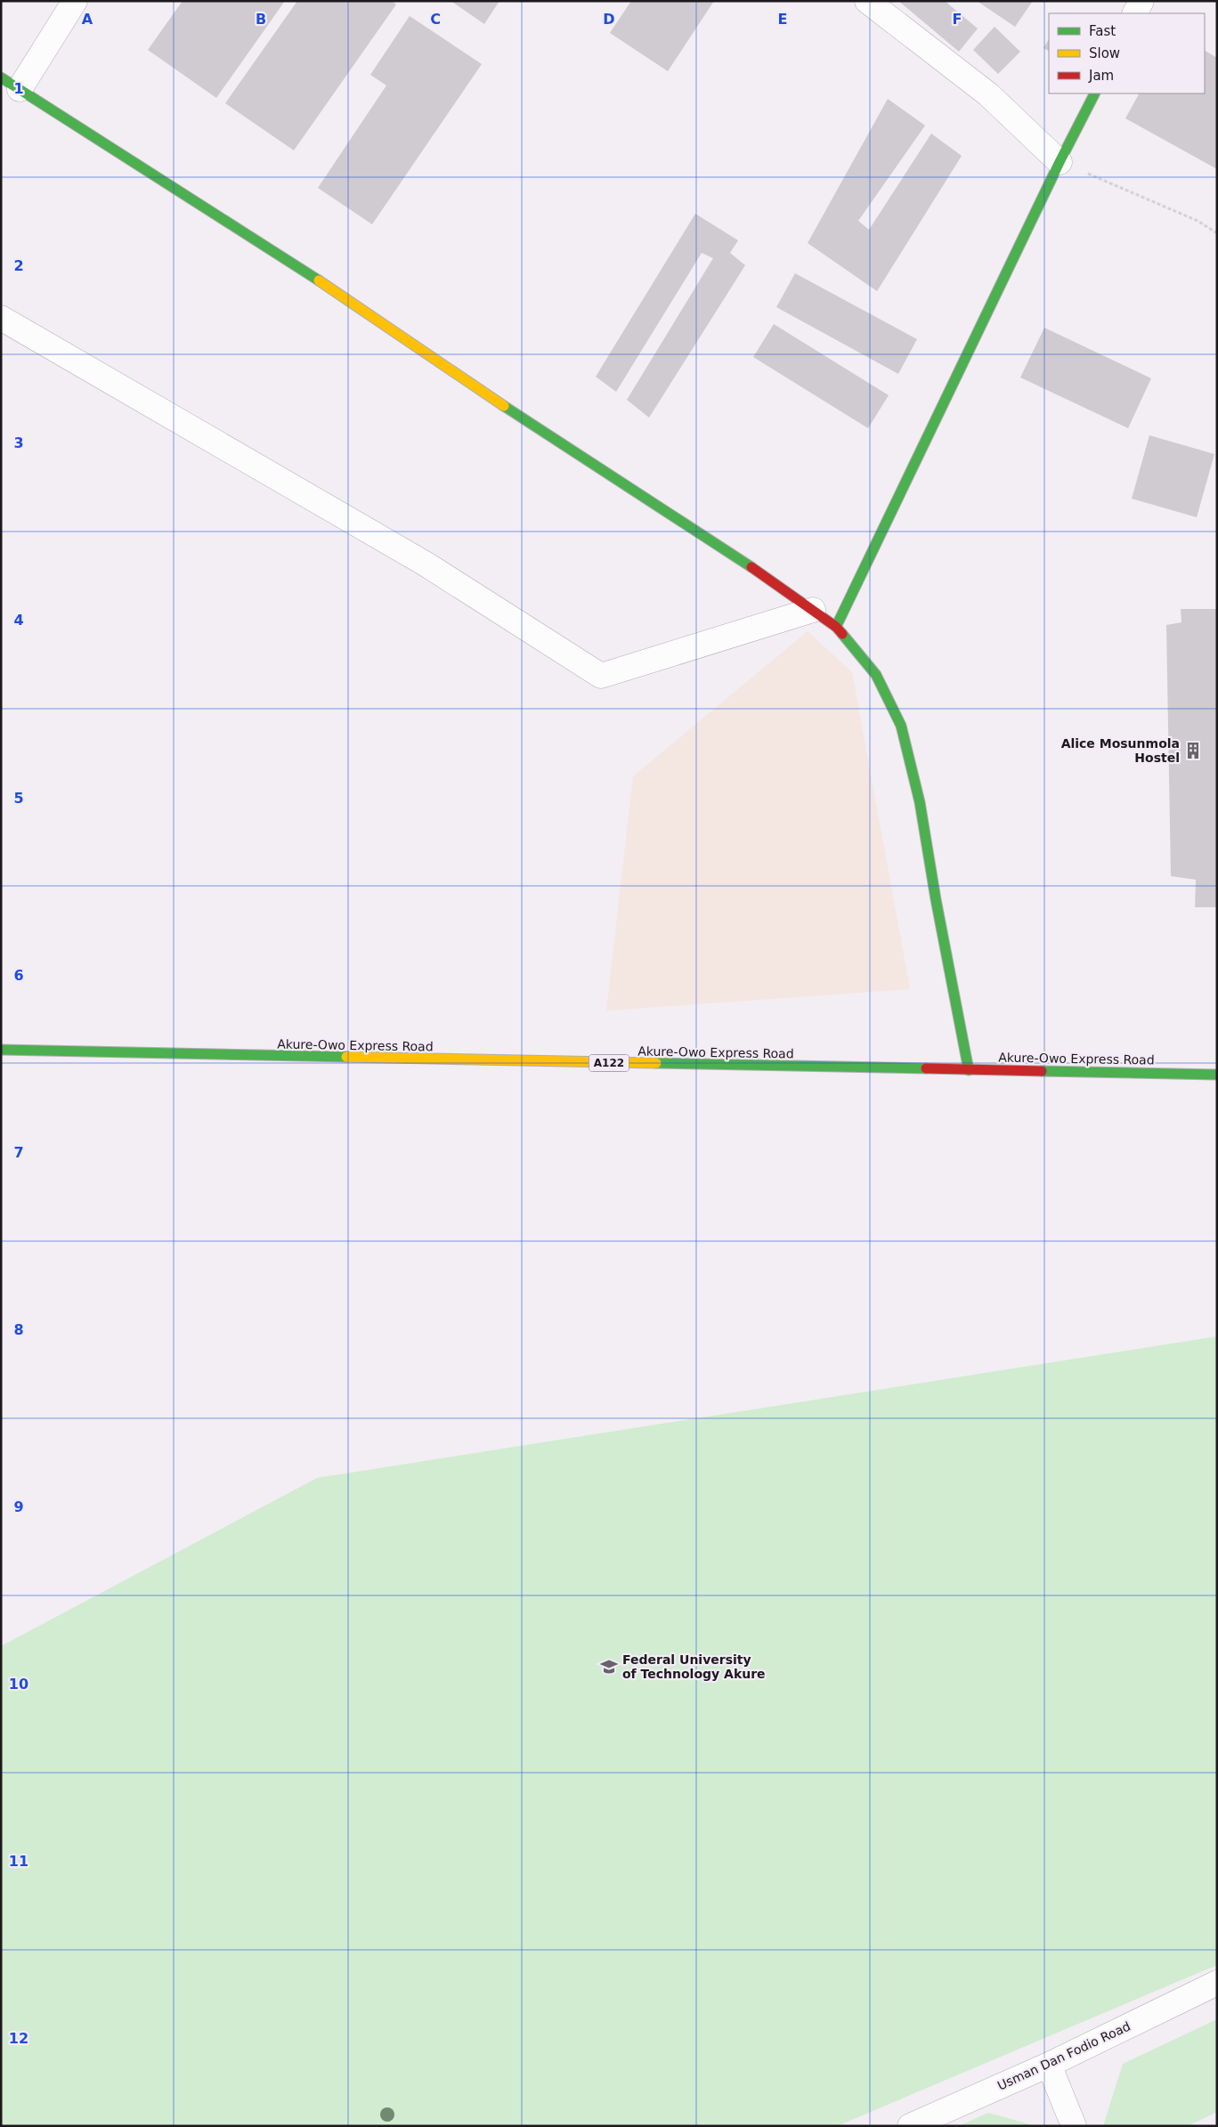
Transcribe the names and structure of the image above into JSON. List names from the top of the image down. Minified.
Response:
{"streets":{"main road":["Akure-Owo Express Road","A122"],"street":["Usman Dan Fodio Road"]},"places":{"building":["Alice Mosunmola Hostel"],"school or university":["Federal University of Technology Akure"]},"legend":["Fast","Slow","Jam"],"grid":{"columns":["A","B","C","D","E","F"],"rows":["1","2","3","4","5","6","7","8","9","10","11","12"]}}
